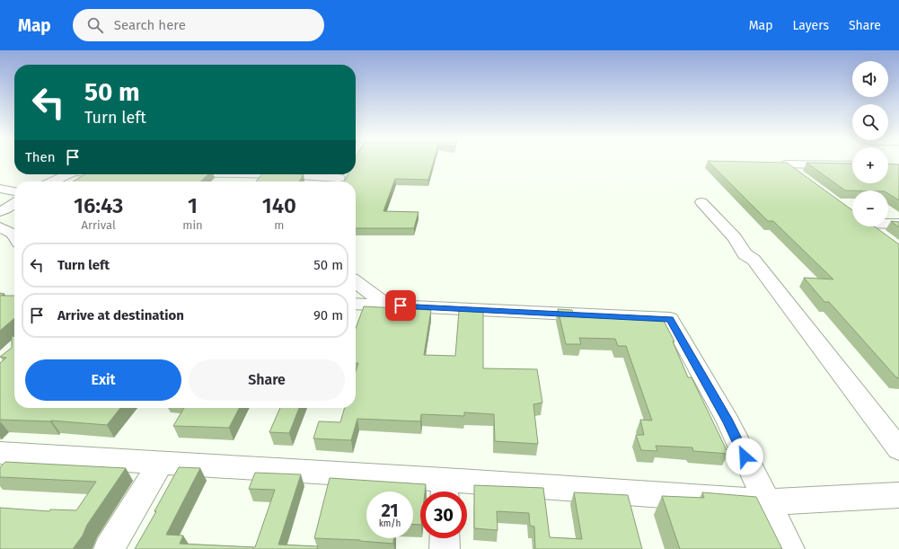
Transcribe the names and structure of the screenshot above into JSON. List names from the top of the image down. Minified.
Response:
{"page":{"header":"Map","search":"Search here","nav":["Map","Layers","Share"],"map_buttons":["+","−"],"turn":["50 m","Turn left"],"then":"Then","eta":["16:43","Arrival","1","min","140","m"],"list":[{"name":"Turn left","value":"50 m"},{"name":"Arrive at destination","value":"90 m"}],"buttons":["Exit","Share"],"speed":"21 km/h","limit":"30"}}
